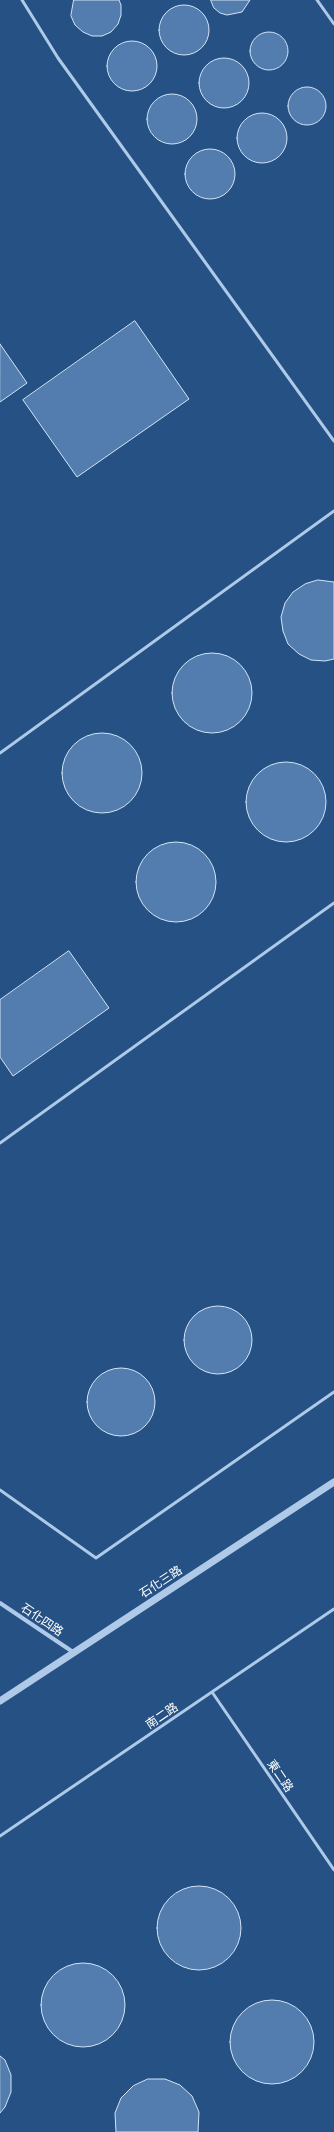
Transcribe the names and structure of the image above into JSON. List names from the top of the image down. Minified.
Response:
{"streets":{"street":["石化三路","石化四路"],"lane":["南二路","東二路"]},"crossings":[["石化三路","石化四路"],["南二路","東二路"]]}
